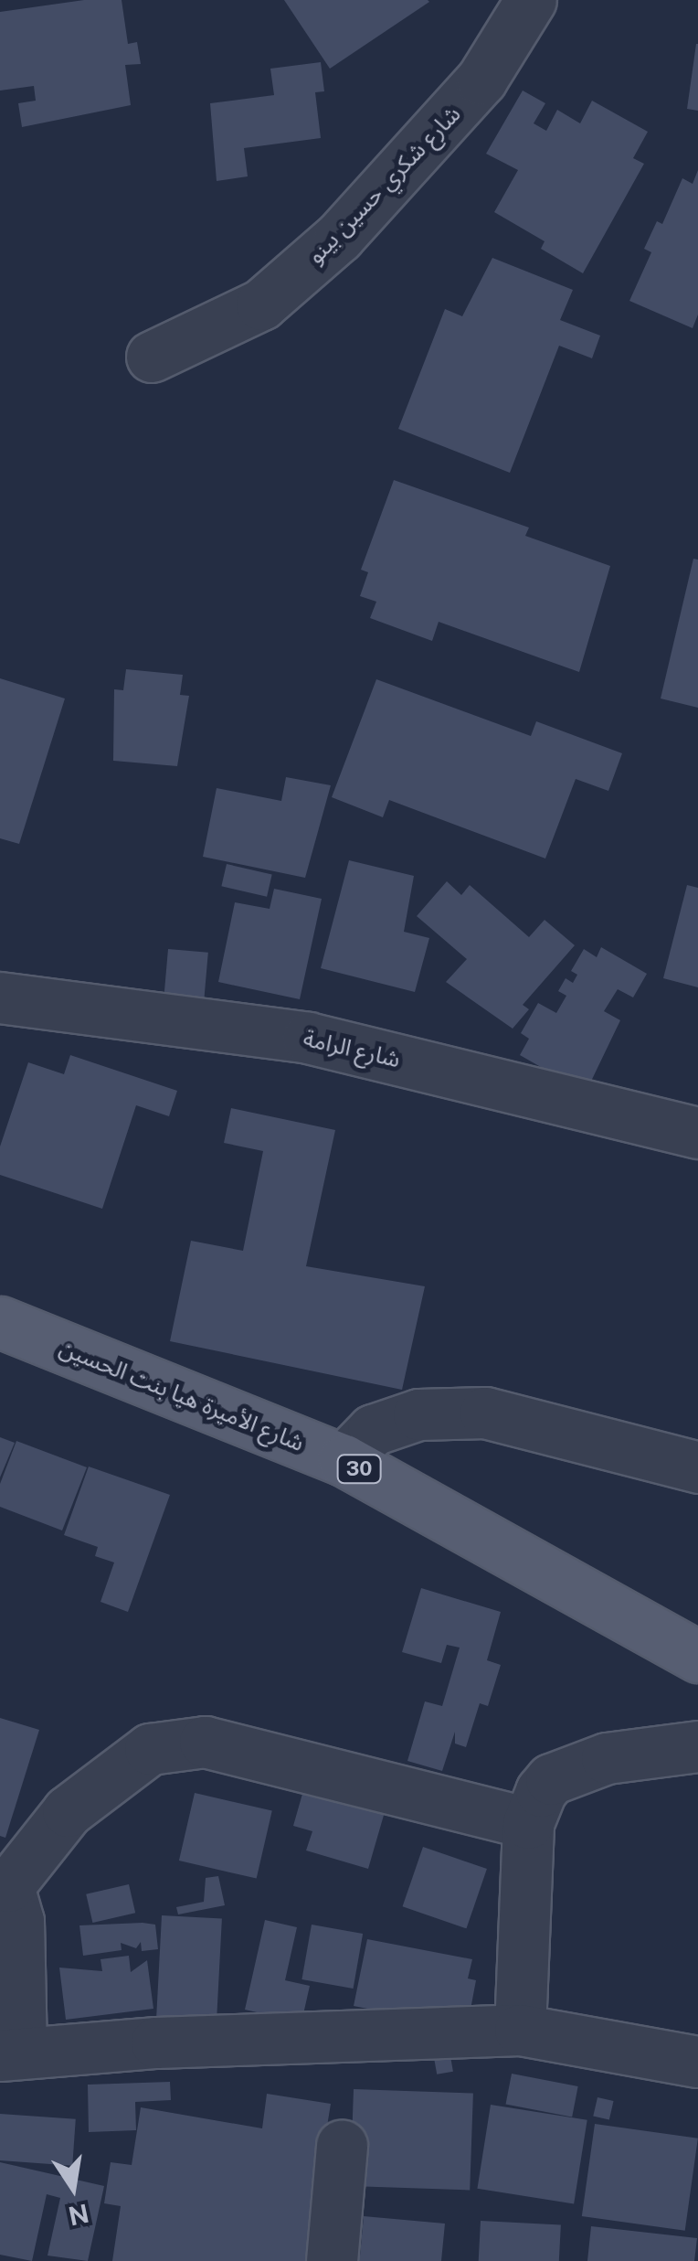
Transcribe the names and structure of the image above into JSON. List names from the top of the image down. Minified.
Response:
{"streets":{"main road":["شارع الأميرة هيا بنت الحسين","30"],"street":["شارع شكري حسين بينو","شارع الرامة"]},"north":"bottom"}
